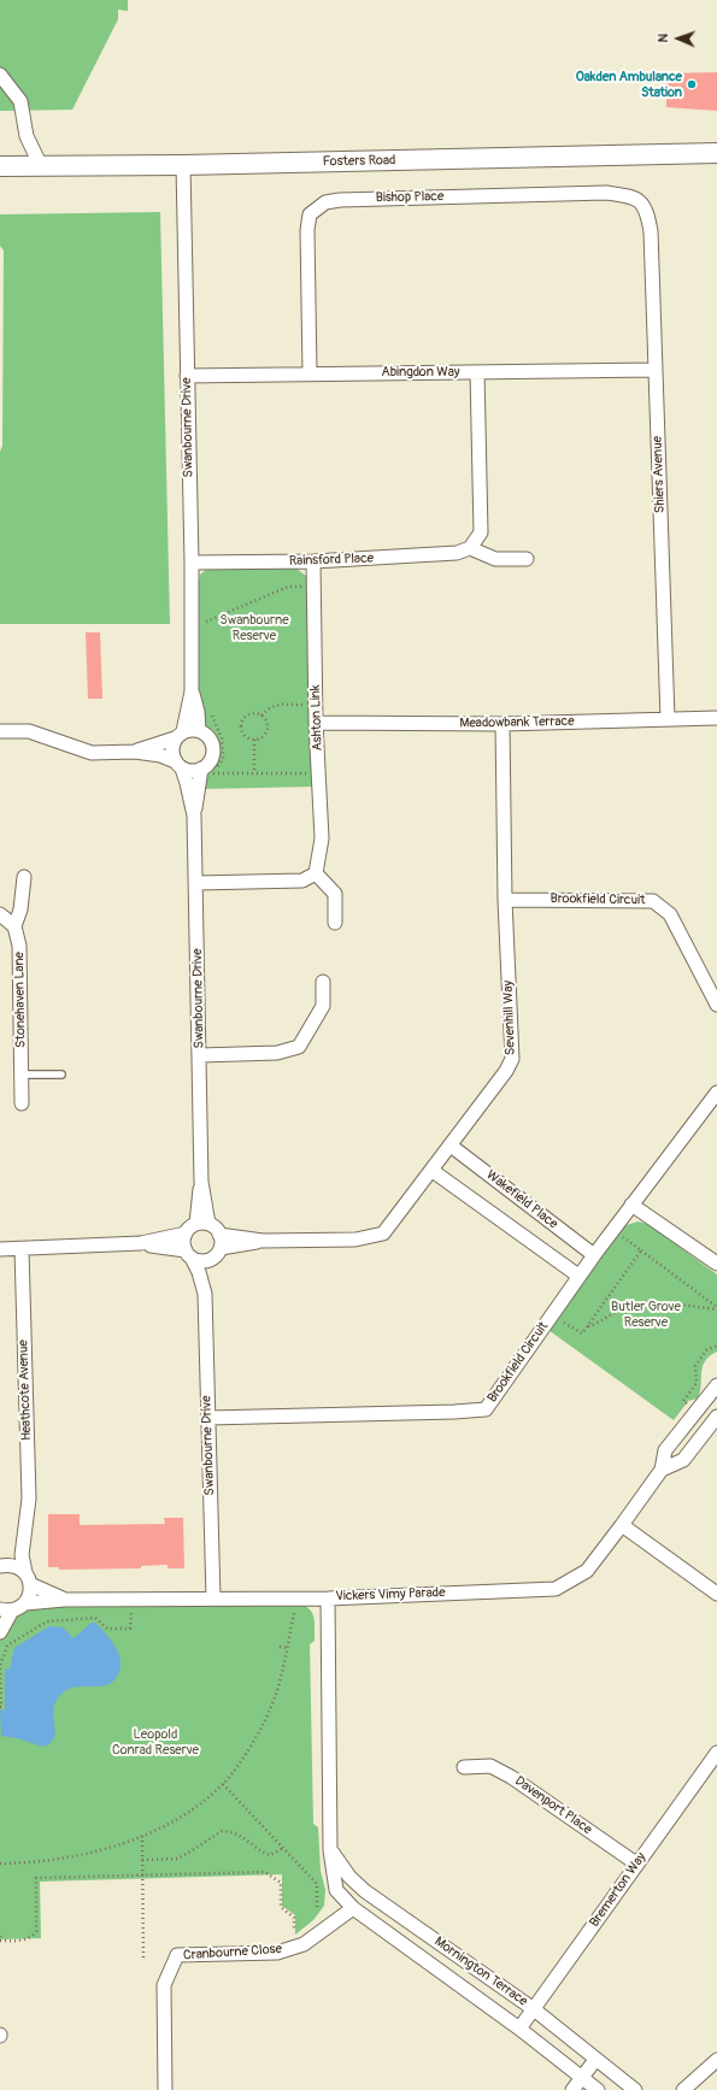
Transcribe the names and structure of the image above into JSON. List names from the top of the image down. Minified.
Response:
{"streets":{"main road":["Fosters Road"],"street":["Bishop Place","Abingdon Way","Swanbourne Drive","Shiers Avenue","Rainsford Place","Ashton Link","Meadowbank Terrace","Brookfield Circuit","Stonehaven Lane","Sevenhill Way","Wakefield Place","Heathcote Avenue","Vickers Vimy Parade","Davenport Place","Bremerton Way","Cranbourne Close","Mornington Terrace"]},"crossings":[["Fosters Road","Swanbourne Drive"],["Bishop Place","Abingdon Way"],["Bishop Place","Shiers Avenue"],["Abingdon Way","Swanbourne Drive"],["Abingdon Way","Shiers Avenue"],["Swanbourne Drive","Rainsford Place"],["Swanbourne Drive","Brookfield Circuit"],["Swanbourne Drive","Sevenhill Way"],["Swanbourne Drive","Vickers Vimy Parade"],["Shiers Avenue","Meadowbank Terrace"],["Rainsford Place","Ashton Link"],["Ashton Link","Meadowbank Terrace"],["Meadowbank Terrace","Sevenhill Way"],["Brookfield Circuit","Sevenhill Way"],["Brookfield Circuit","Wakefield Place"],["Sevenhill Way","Wakefield Place"],["Heathcote Avenue","Vickers Vimy Parade"],["Vickers Vimy Parade","Mornington Terrace"],["Davenport Place","Bremerton Way"],["Bremerton Way","Mornington Terrace"],["Cranbourne Close","Mornington Terrace"]],"parks":["Swanbourne Reserve","Butler Grove Reserve","Leopold Conrad Reserve"],"places":["Oakden Ambulance Station"],"north":"left"}
